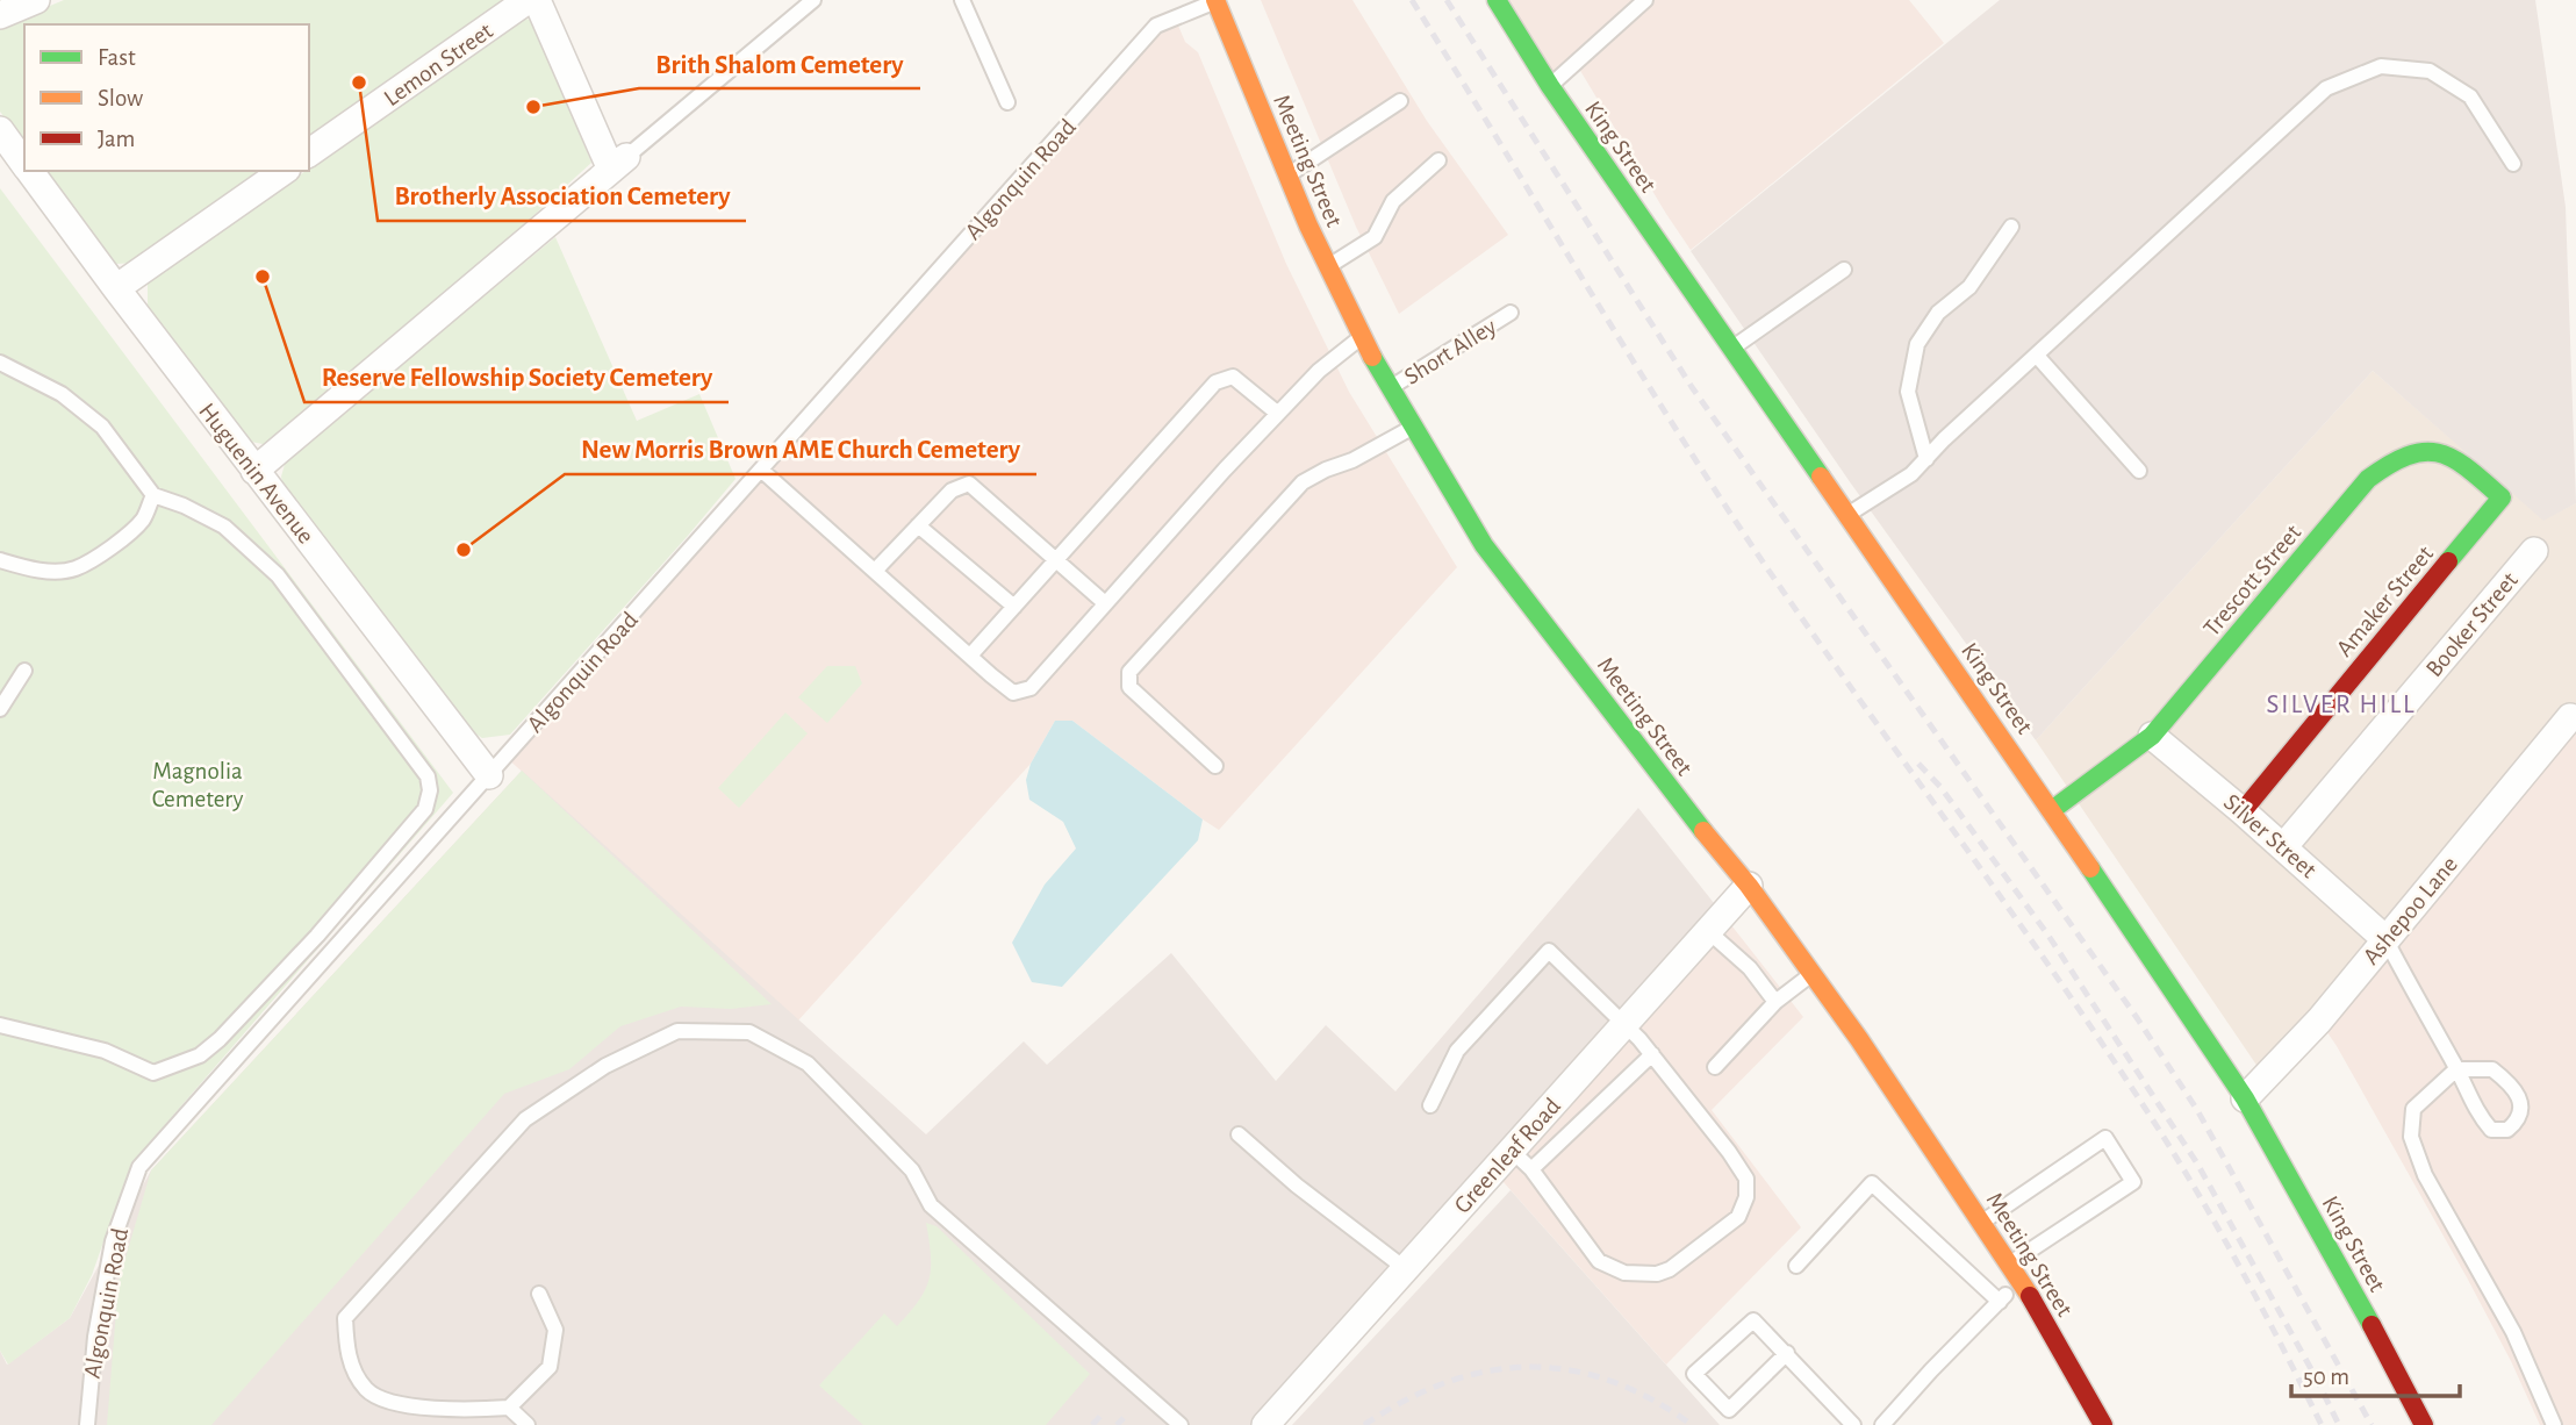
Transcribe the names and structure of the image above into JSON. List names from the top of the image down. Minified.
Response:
{"streets":{"main road":["King Street","Meeting Street","Trescott Street","Amaker Street"],"street":["Lemon Street","Huguenin Avenue","Booker Street","Silver Street","Ashepoo Lane","Greenleaf Road"],"lane":["Algonquin Road","Short Alley"]},"crossings":[["King Street","Trescott Street"],["King Street","Ashepoo Lane"],["Meeting Street","Algonquin Road"],["Meeting Street","Short Alley"],["Meeting Street","Greenleaf Road"],["Algonquin Road","Huguenin Avenue"],["Trescott Street","Amaker Street"],["Trescott Street","Silver Street"],["Amaker Street","Silver Street"],["Booker Street","Silver Street"],["Silver Street","Ashepoo Lane"]],"districts":["SILVER HILL"],"parks":["Magnolia Cemetery"],"places":["Brotherly Association Cemetery","Brith Shalom Cemetery","Reserve Fellowship Society Cemetery","New Morris Brown AME Church Cemetery"],"legend":["Fast","Slow","Jam"],"scale_bar":"50 m"}
